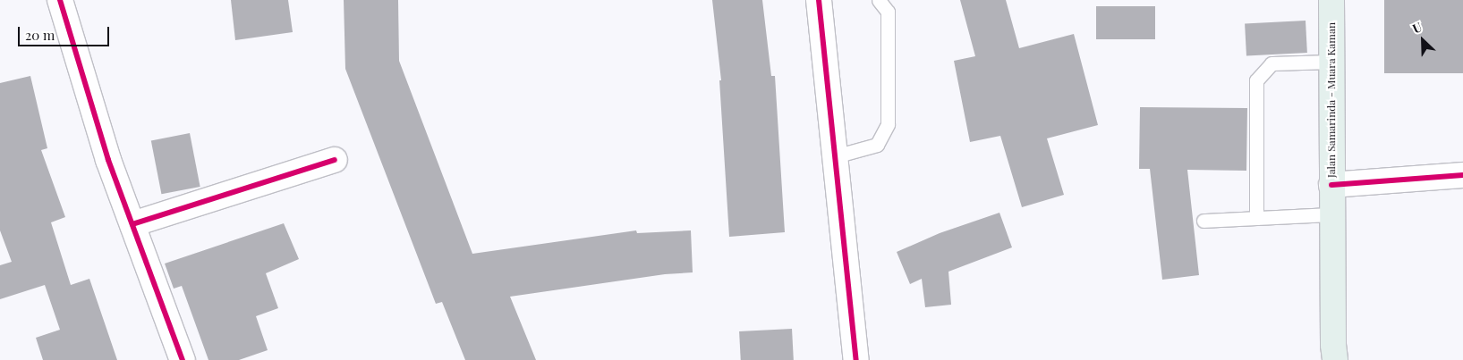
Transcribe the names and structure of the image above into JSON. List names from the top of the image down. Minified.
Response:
{"streets":{"main road":["Jalan Samarinda - Muara Kaman"]},"scale_bar":"20 m","north":"top left"}
